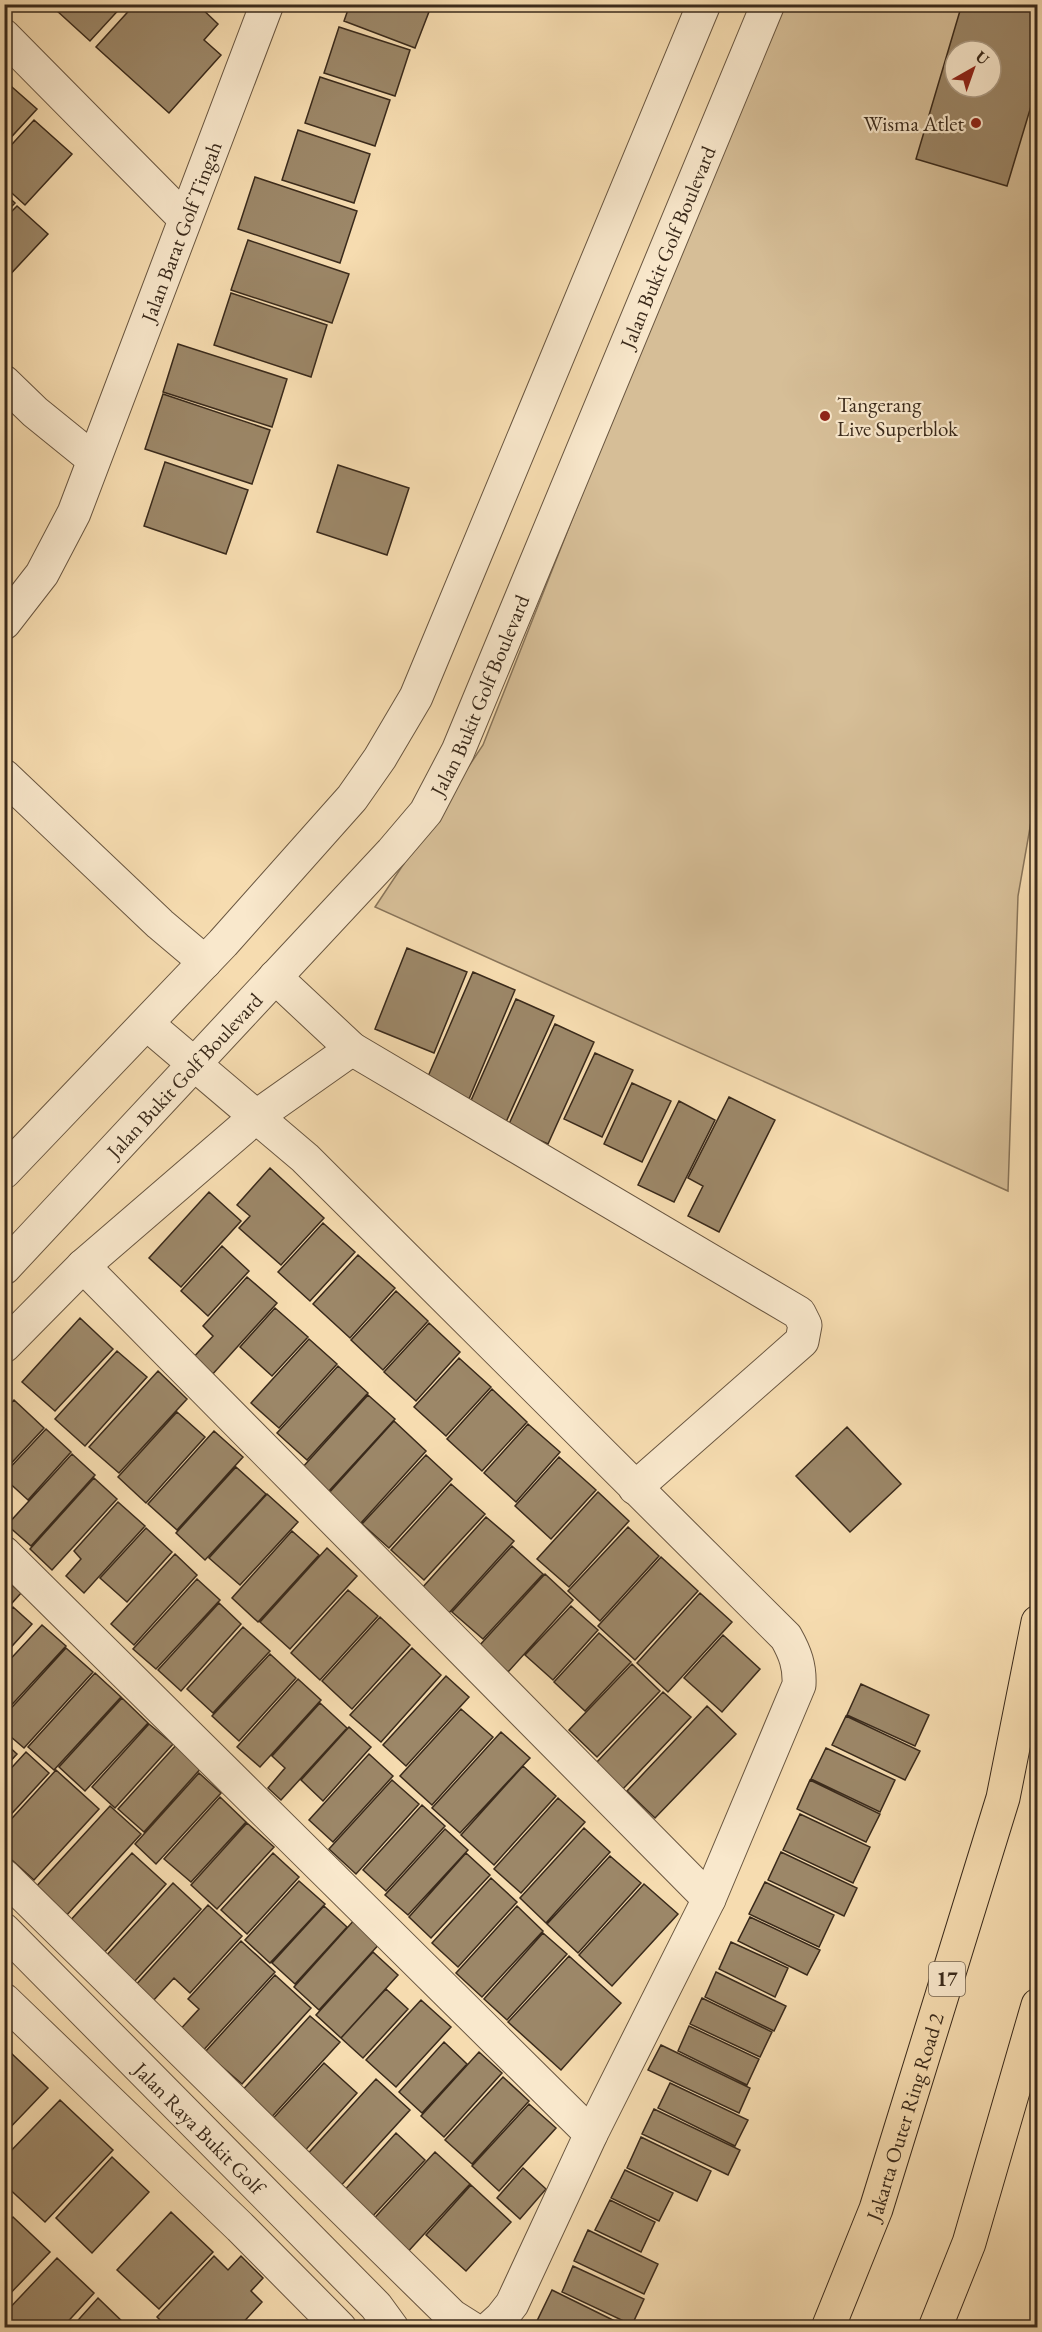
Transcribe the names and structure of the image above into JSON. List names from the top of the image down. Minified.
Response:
{"streets":{"highway":["17","Jakarta Outer Ring Road 2"],"street":["Jalan Barat Golf Tingah","Jalan Bukit Golf Boulevard","Jalan Raya Bukit Golf"]},"places":["Wisma Atlet","Tangerang Live Superblok"],"north":"top right"}
